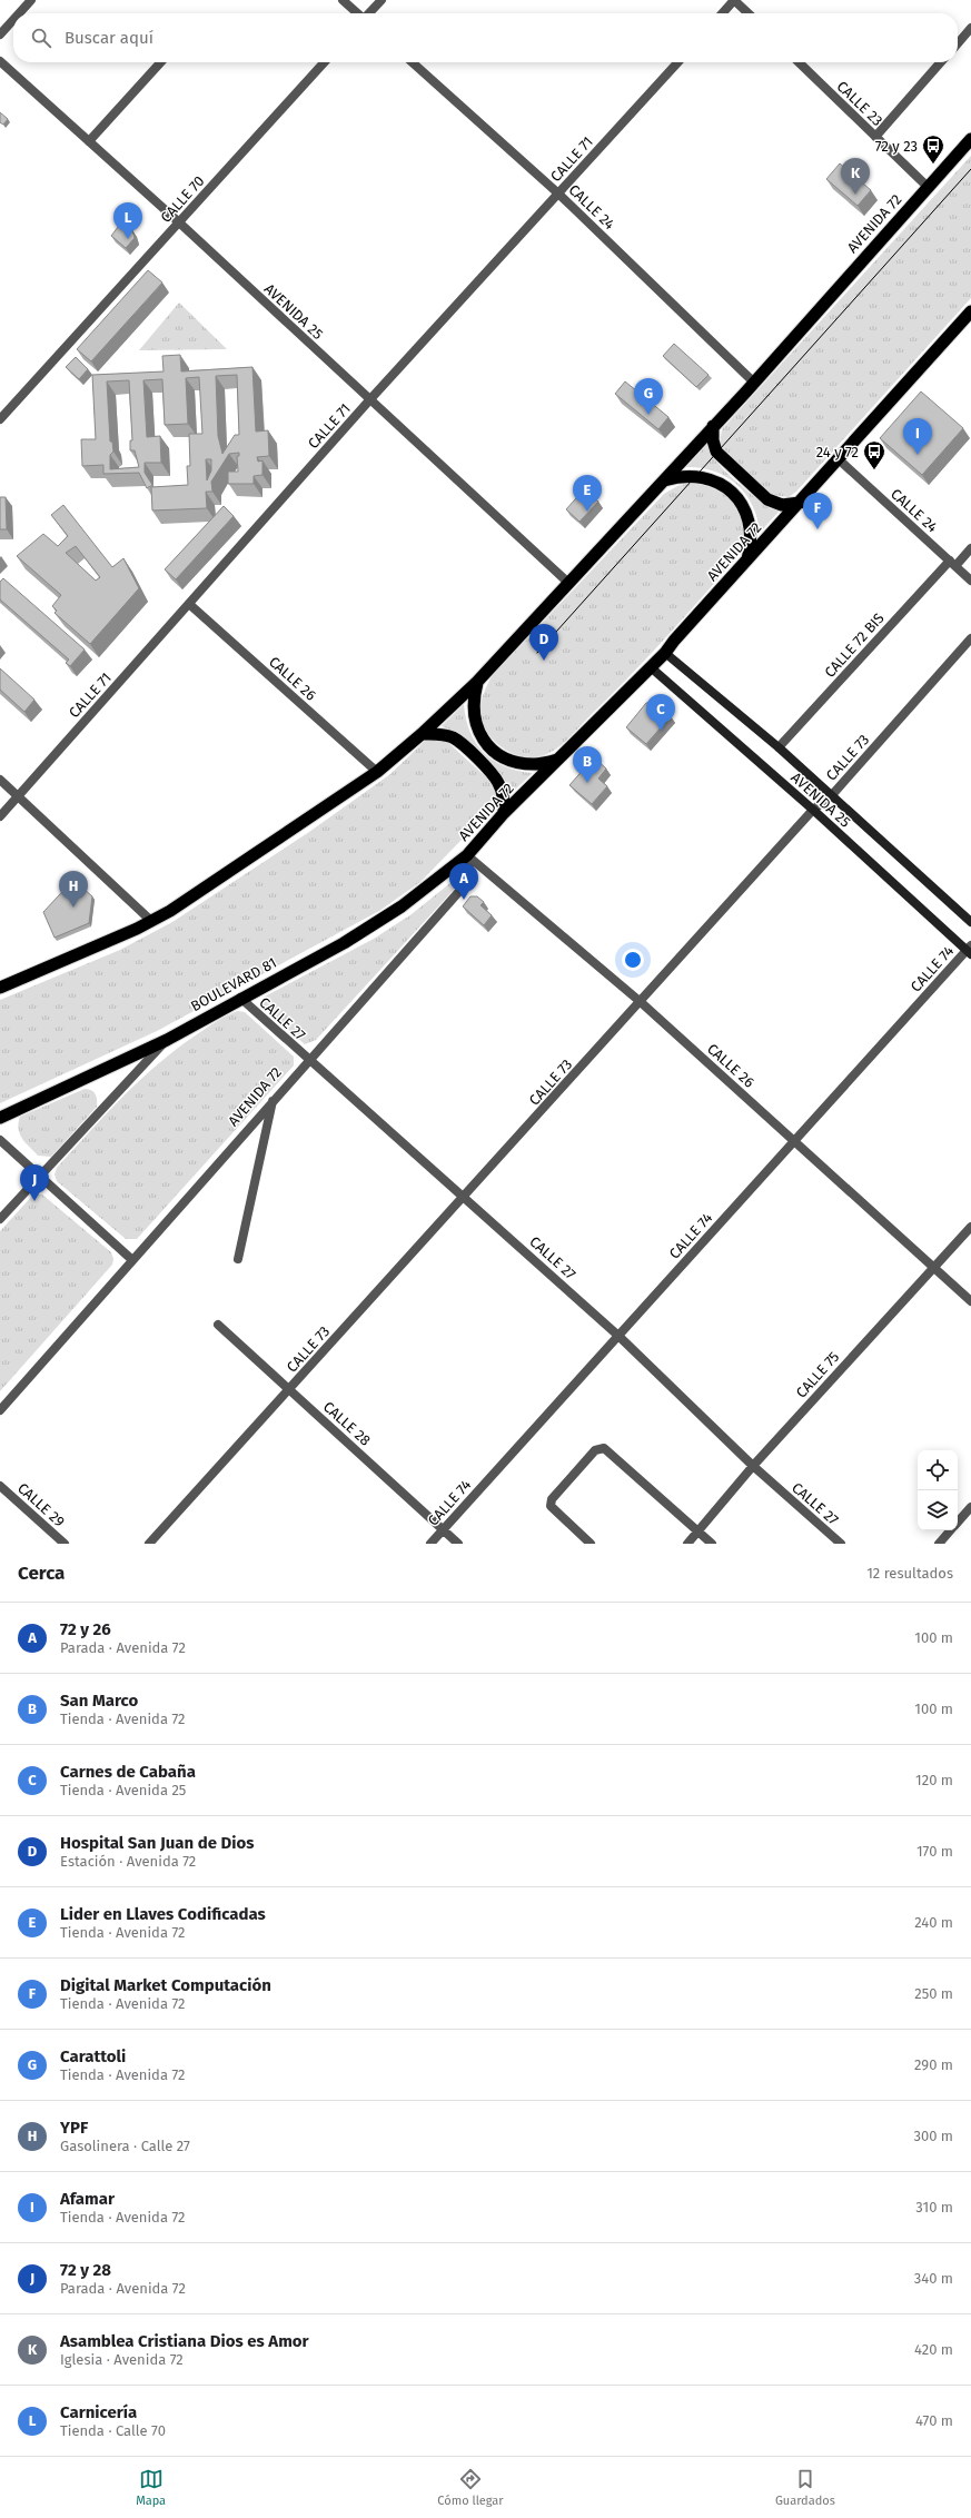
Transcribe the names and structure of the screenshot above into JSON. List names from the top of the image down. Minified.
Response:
{"streets":{"highway":["AVENIDA 72","BOULEVARD 81"],"main road":["AVENIDA 25"],"street":["CALLE 23","CALLE 71","CALLE 70","CALLE 24","CALLE 72 BIS","CALLE 26","CALLE 73","CALLE 74","CALLE 27","CALLE 75","CALLE 28","CALLE 29"]},"crossings":[["CALLE 23","AVENIDA 72"],["CALLE 71","CALLE 24"],["CALLE 71","AVENIDA 25"],["CALLE 71","CALLE 26"],["CALLE 70","AVENIDA 25"],["CALLE 24","AVENIDA 72"],["CALLE 24","CALLE 72 BIS"],["AVENIDA 72","AVENIDA 25"],["AVENIDA 72","CALLE 26"],["AVENIDA 72","BOULEVARD 81"],["AVENIDA 72","CALLE 27"],["AVENIDA 25","CALLE 72 BIS"],["AVENIDA 25","CALLE 73"],["AVENIDA 25","CALLE 74"],["CALLE 26","CALLE 73"],["CALLE 26","CALLE 74"],["CALLE 26","BOULEVARD 81"],["CALLE 26","CALLE 75"],["CALLE 73","CALLE 27"],["CALLE 73","CALLE 28"],["CALLE 74","CALLE 27"],["CALLE 74","CALLE 28"],["BOULEVARD 81","CALLE 27"],["CALLE 27","CALLE 75"]],"places":{"bus stop":["72 y 23","24 y 72"]},"page":{"search":"Buscar aquí","pins":["K","L","G","I","E","F","D","C","B","A","H","J"],"heading":["Cerca","12 resultados"],"list":[{"mark":"A","name":"72 y 26","note":"Parada · Avenida 72","value":"100 m"},{"mark":"B","name":"San Marco","note":"Tienda · Avenida 72","value":"100 m"},{"mark":"C","name":"Carnes de Cabaña","note":"Tienda · Avenida 25","value":"120 m"},{"mark":"D","name":"Hospital San Juan de Dios","note":"Estación · Avenida 72","value":"170 m"},{"mark":"E","name":"Lider en Llaves Codificadas","note":"Tienda · Avenida 72","value":"240 m"},{"mark":"F","name":"Digital Market Computación","note":"Tienda · Avenida 72","value":"250 m"},{"mark":"G","name":"Carattoli","note":"Tienda · Avenida 72","value":"290 m"},{"mark":"H","name":"YPF","note":"Gasolinera · Calle 27","value":"300 m"},{"mark":"I","name":"Afamar","note":"Tienda · Avenida 72","value":"310 m"},{"mark":"J","name":"72 y 28","note":"Parada · Avenida 72","value":"340 m"},{"mark":"K","name":"Asamblea Cristiana Dios es Amor","note":"Iglesia · Avenida 72","value":"420 m"},{"mark":"L","name":"Carnicería","note":"Tienda · Calle 70","value":"470 m"}],"nav":["Mapa","Cómo llegar","Guardados"]}}
